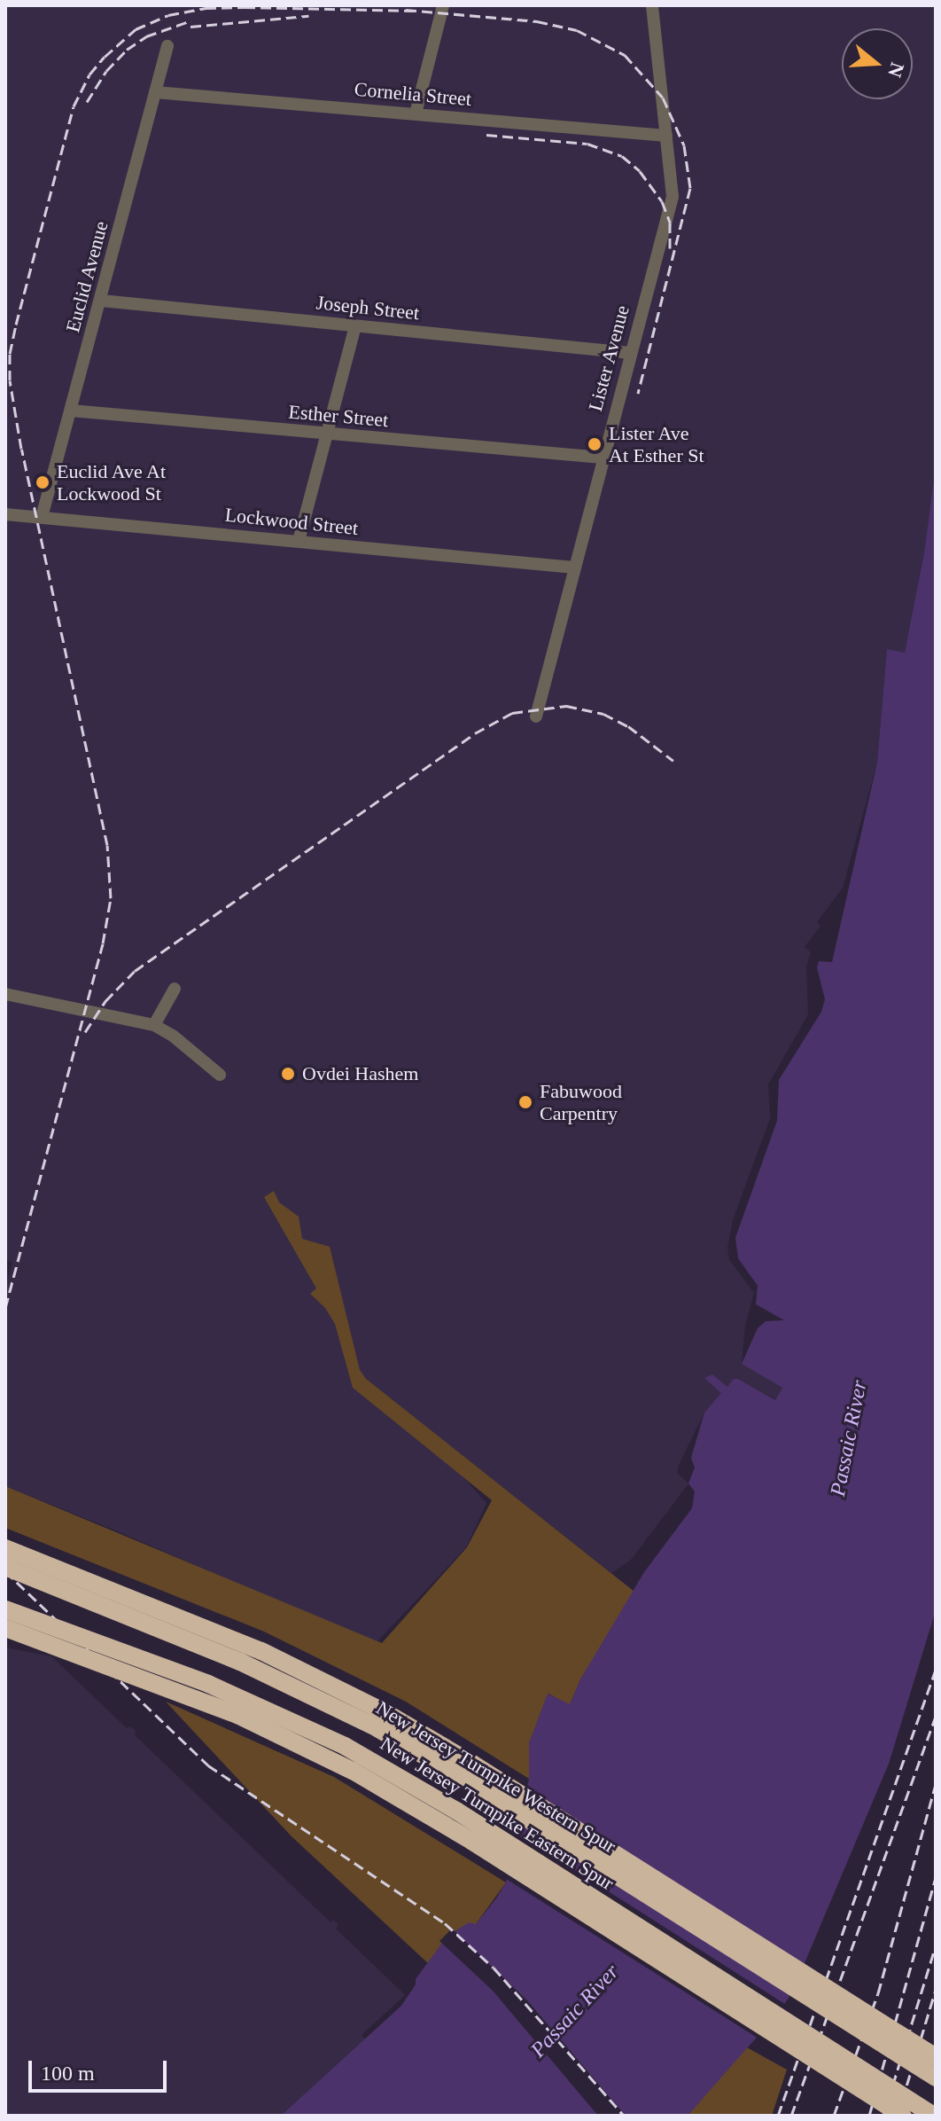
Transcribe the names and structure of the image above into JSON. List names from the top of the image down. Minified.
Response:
{"streets":{"highway":["New Jersey Turnpike Western Spur","New Jersey Turnpike Eastern Spur"],"street":["Cornelia Street","Euclid Avenue","Joseph Street","Lister Avenue","Esther Street","Lockwood Street"]},"crossings":[["Cornelia Street","Euclid Avenue"],["Cornelia Street","Lister Avenue"],["Euclid Avenue","Joseph Street"],["Euclid Avenue","Esther Street"],["Euclid Avenue","Lockwood Street"],["Joseph Street","Lister Avenue"],["Lister Avenue","Esther Street"],["Lister Avenue","Lockwood Street"]],"water":["Passaic River"],"places":["Lister Ave At Esther St","Euclid Ave At Lockwood St","Ovdei Hashem","Fabuwood Carpentry"],"scale_bar":"100 m","north":"right"}
